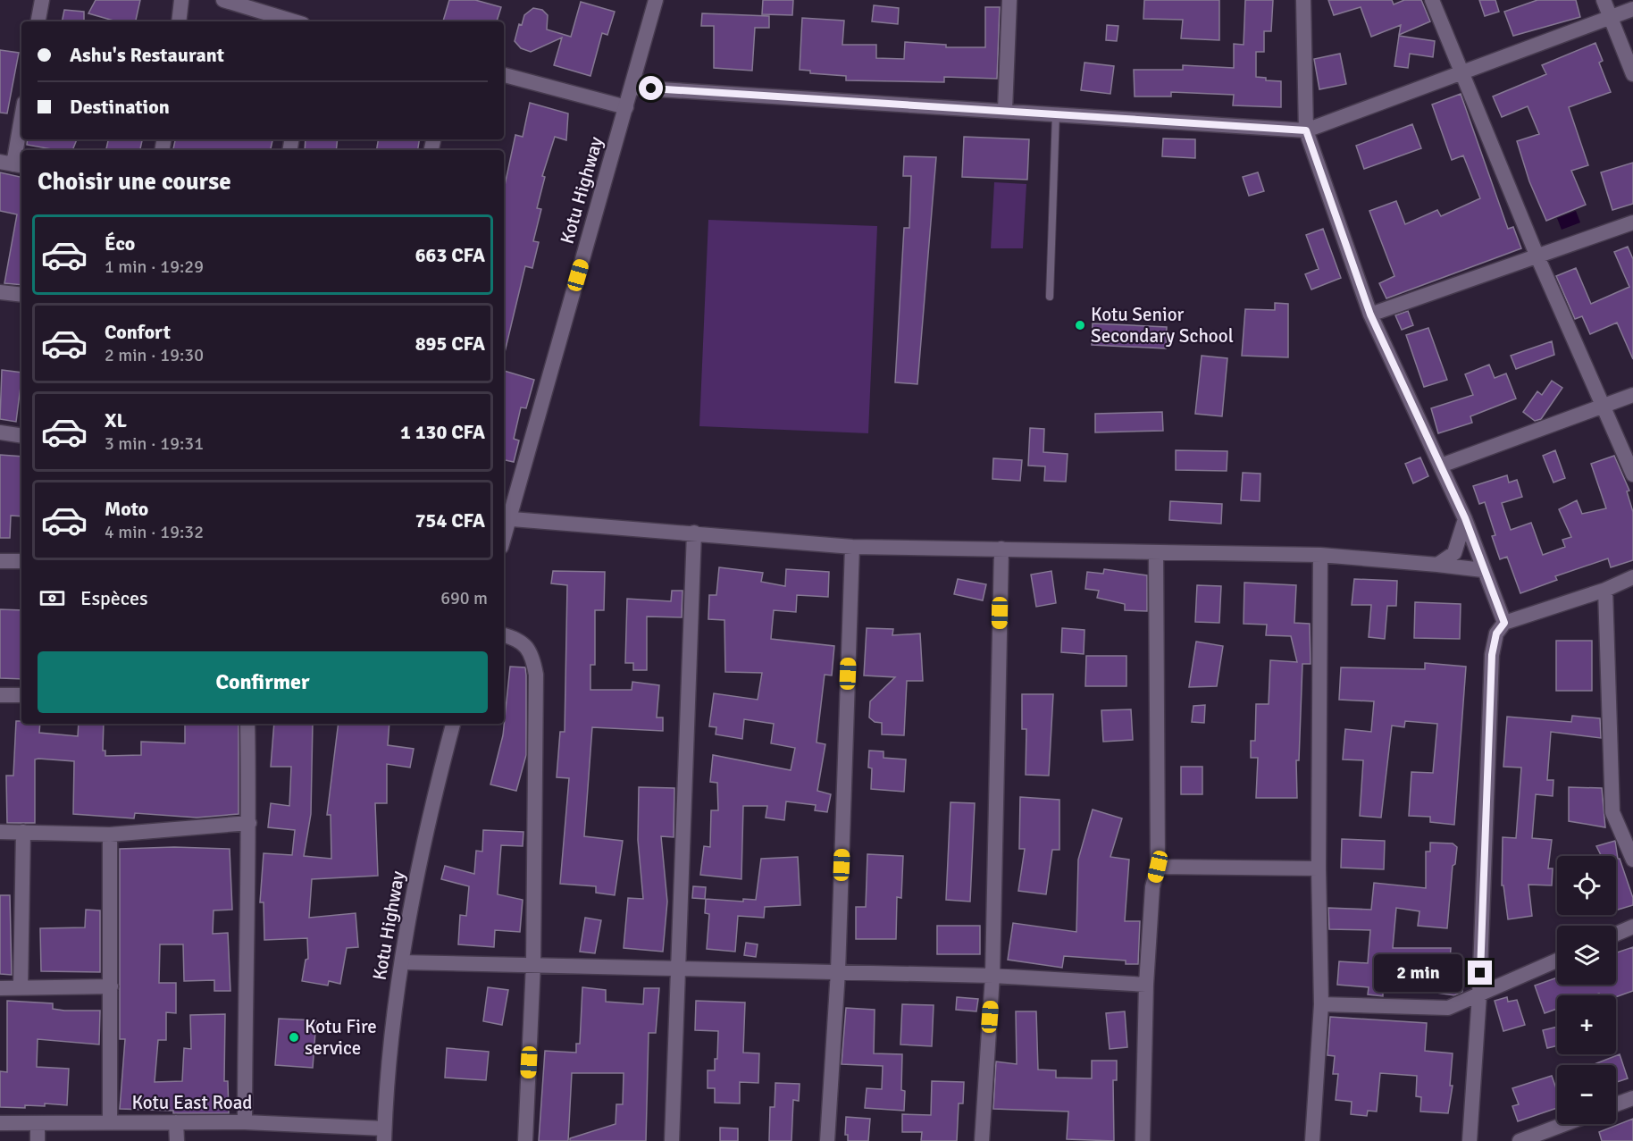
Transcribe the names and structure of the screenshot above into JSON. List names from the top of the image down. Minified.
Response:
{"streets":{"street":["Kotu Highway","Kotu East Road"]},"crossings":[["Kotu Highway","Kotu East Road"]],"places":["Kotu Senior Secondary School","Kotu Fire service"],"page":{"banner":["Ashu's Restaurant","Destination"],"heading":"Choisir une course","list":[{"name":"Éco","note":"1 min · 19:29","value":"663 CFA"},{"name":"Confort","note":"2 min · 19:30","value":"895 CFA"},{"name":"XL","note":"3 min · 19:31","value":"1 130 CFA"},{"name":"Moto","note":"4 min · 19:32","value":"754 CFA"}],"pay":["Espèces","690 m"],"buttons":"Confirmer","map_buttons":["+","−"],"bubble":"2 min"}}
